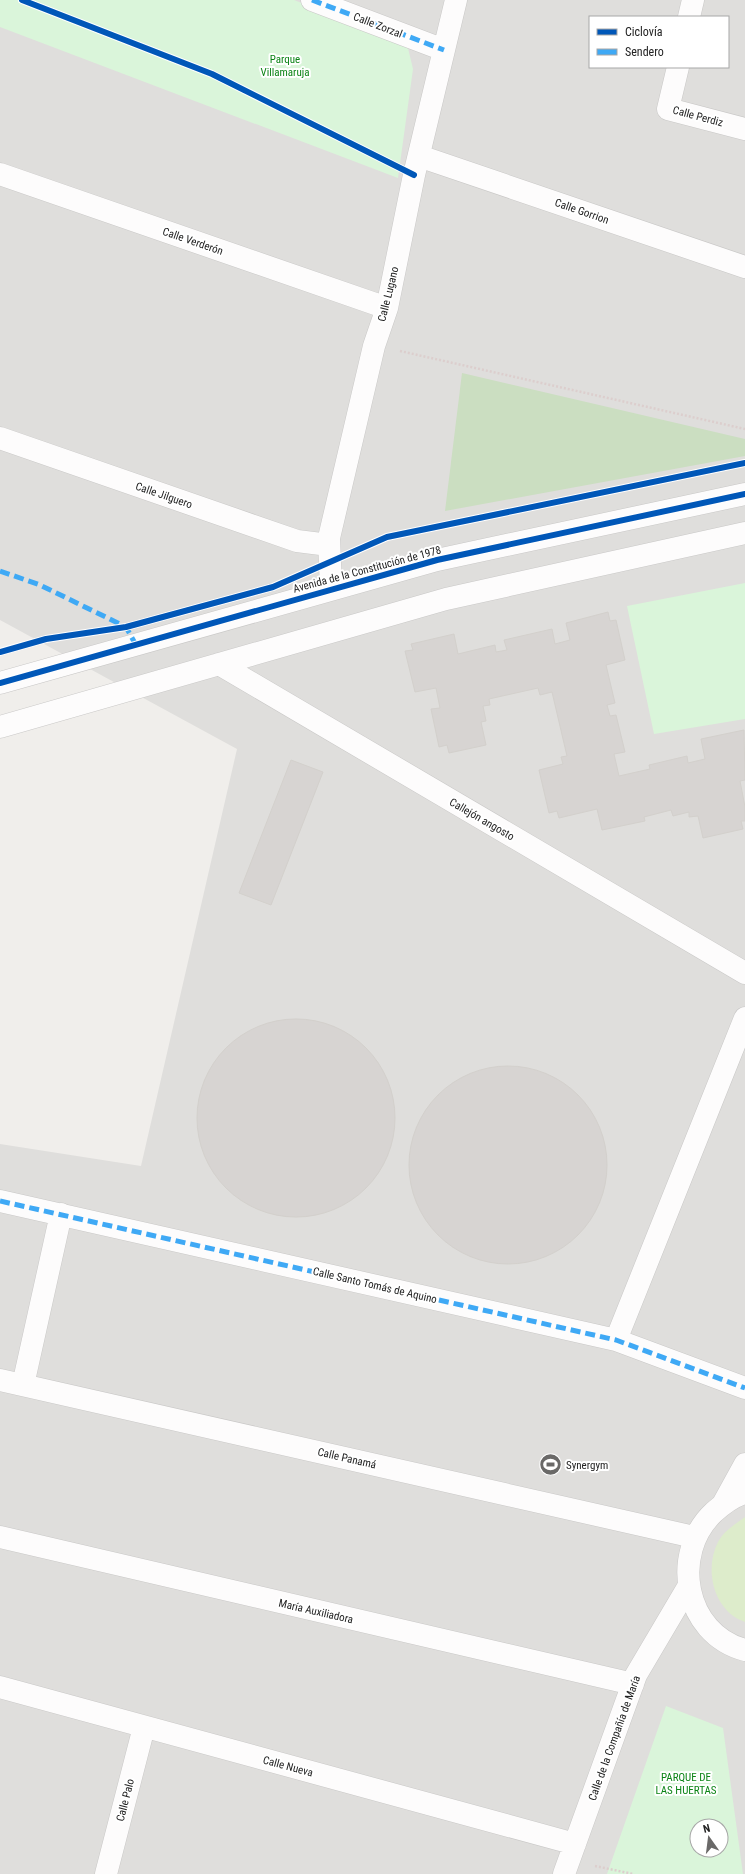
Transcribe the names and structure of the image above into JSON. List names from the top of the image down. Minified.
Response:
{"streets":{"street":["Calle Zorzal","Calle Perdiz","Calle Gorrion","Calle Verderón","Calle Lugano","Calle Jilguero","Avenida de la Constitución de 1978","Callejón angosto","Calle Santo Tomás de Aquino","Calle Panamá","María Auxiliadora","Calle de la Compañía de María","Calle Nueva","Calle Palo"]},"crossings":[["Calle Zorzal","Calle Lugano"],["Calle Gorrion","Calle Lugano"],["Calle Verderón","Calle Lugano"],["Calle Lugano","Calle Jilguero"],["Calle Lugano","Avenida de la Constitución de 1978"],["María Auxiliadora","Calle de la Compañía de María"],["Calle de la Compañía de María","Calle Nueva"],["Calle Nueva","Calle Palo"]],"parks":["Parque Villamaruja","PARQUE DE LAS HUERTAS"],"places":{"sports":["Synergym"]},"legend":["Ciclovía","Sendero"],"north":"top"}
